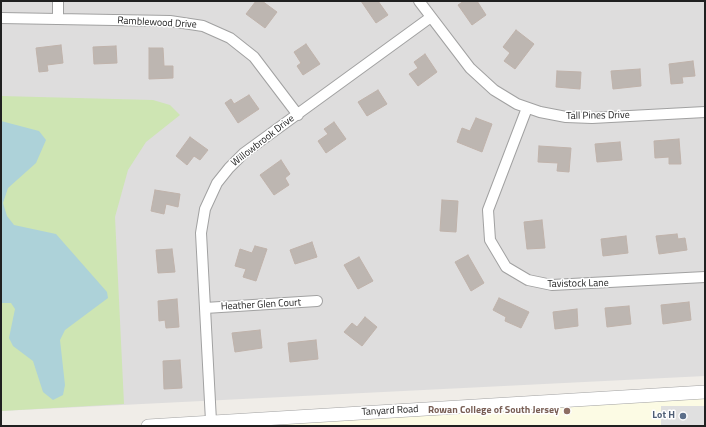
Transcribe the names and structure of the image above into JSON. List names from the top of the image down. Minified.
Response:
{"streets":{"street":["Ramblewood Drive","Tall Pines Drive","Willowbrook Drive","Tavistock Lane","Heather Glen Court","Tanyard Road"]},"crossings":[["Ramblewood Drive","Willowbrook Drive"],["Tall Pines Drive","Willowbrook Drive"],["Tall Pines Drive","Tavistock Lane"],["Willowbrook Drive","Heather Glen Court"],["Willowbrook Drive","Tanyard Road"]],"places":["Rowan College of South Jersey","Lot H"]}
